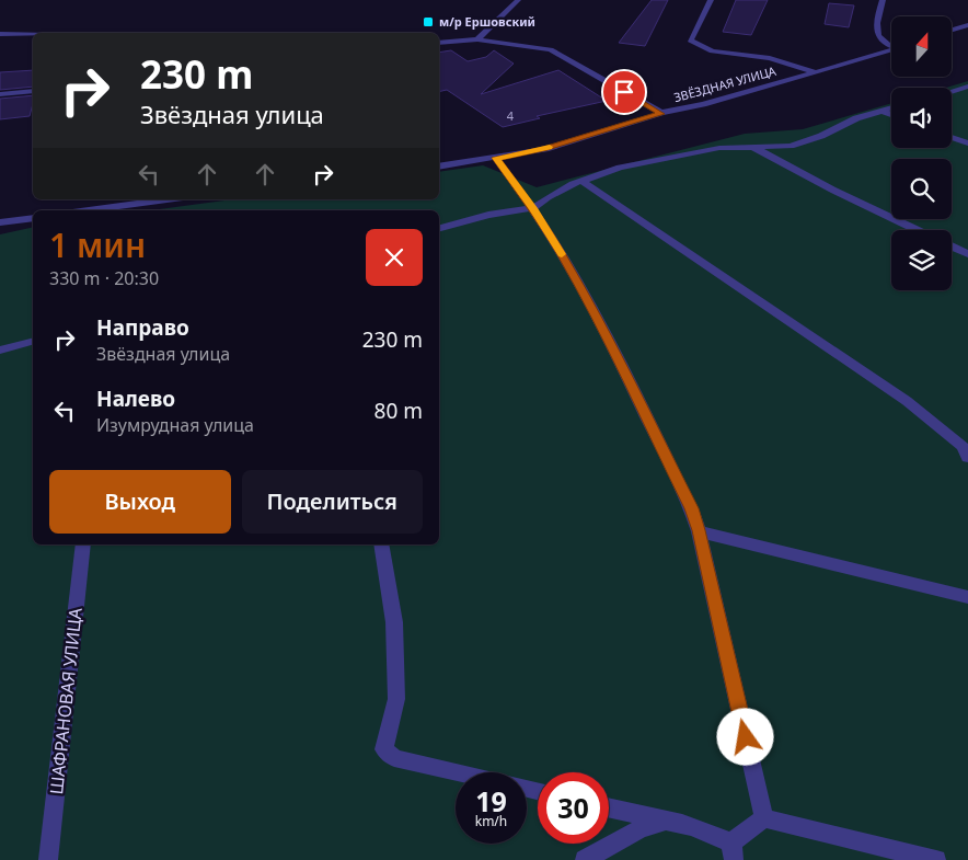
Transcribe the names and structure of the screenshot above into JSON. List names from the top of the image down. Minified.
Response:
{"streets":{"street":["ЗВЁЗДНАЯ УЛИЦА","ШАФРАНОВАЯ УЛИЦА"]},"places":{"transit":["м/р Ершовский"]},"house_numbers":["4"],"north":"top","page":{"turn":["230 m","Звёздная улица"],"heading":["1 мин","330 m · 20:30"],"list":[{"name":"Направо","note":"Звёздная улица","value":"230 m"},{"name":"Налево","note":"Изумрудная улица","value":"80 m"}],"buttons":["Выход","Поделиться"],"speed":"19 km/h","limit":"30"}}
